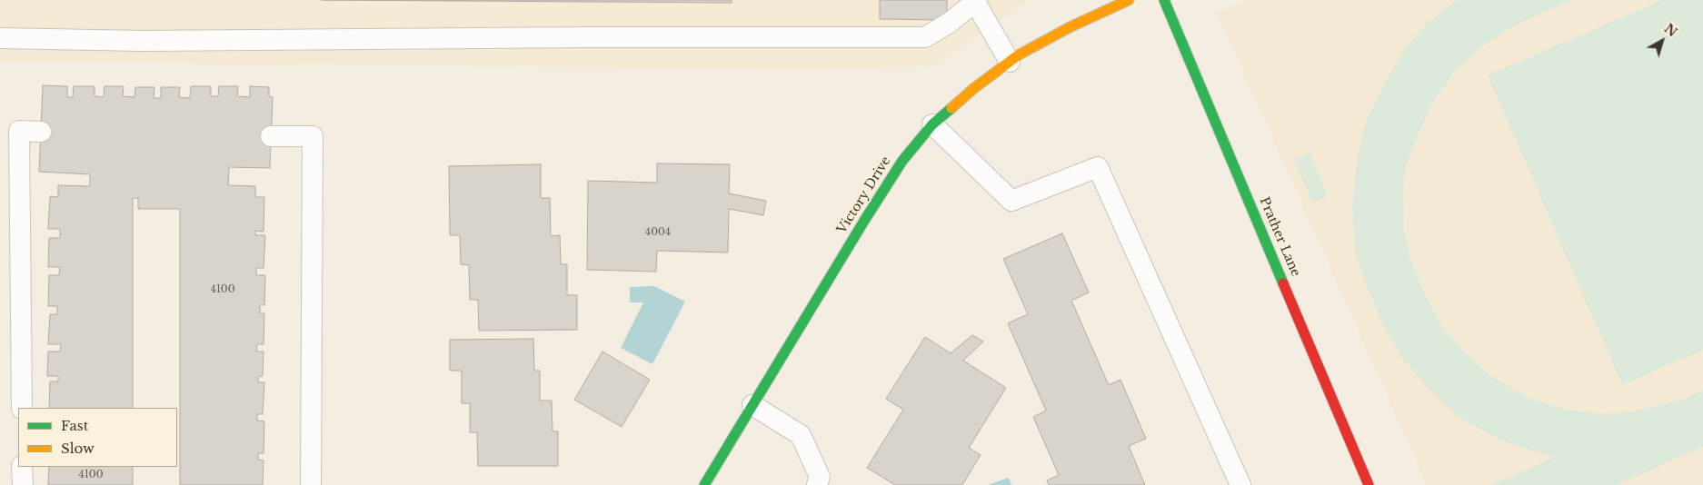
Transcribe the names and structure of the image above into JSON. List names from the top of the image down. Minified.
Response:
{"streets":{"street":["Victory Drive","Prather Lane"]},"house_numbers":["4004","4100","4100"],"legend":["Fast","Slow"],"north":"top right"}
